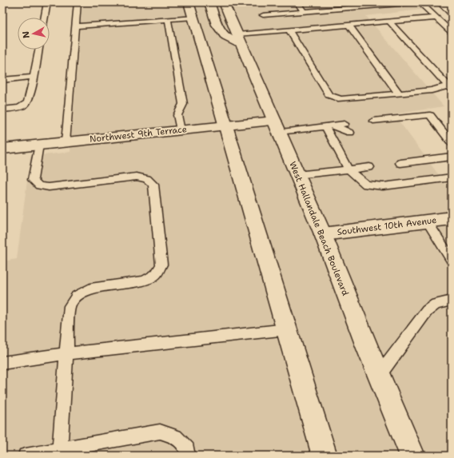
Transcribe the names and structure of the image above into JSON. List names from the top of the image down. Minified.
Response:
{"streets":{"main road":["Northwest 9th Terrace","Southwest 10th Avenue","West Hallandale Beach Boulevard"]},"crossings":[["Northwest 9th Terrace","West Hallandale Beach Boulevard"],["Southwest 10th Avenue","West Hallandale Beach Boulevard"]],"north":"left"}
